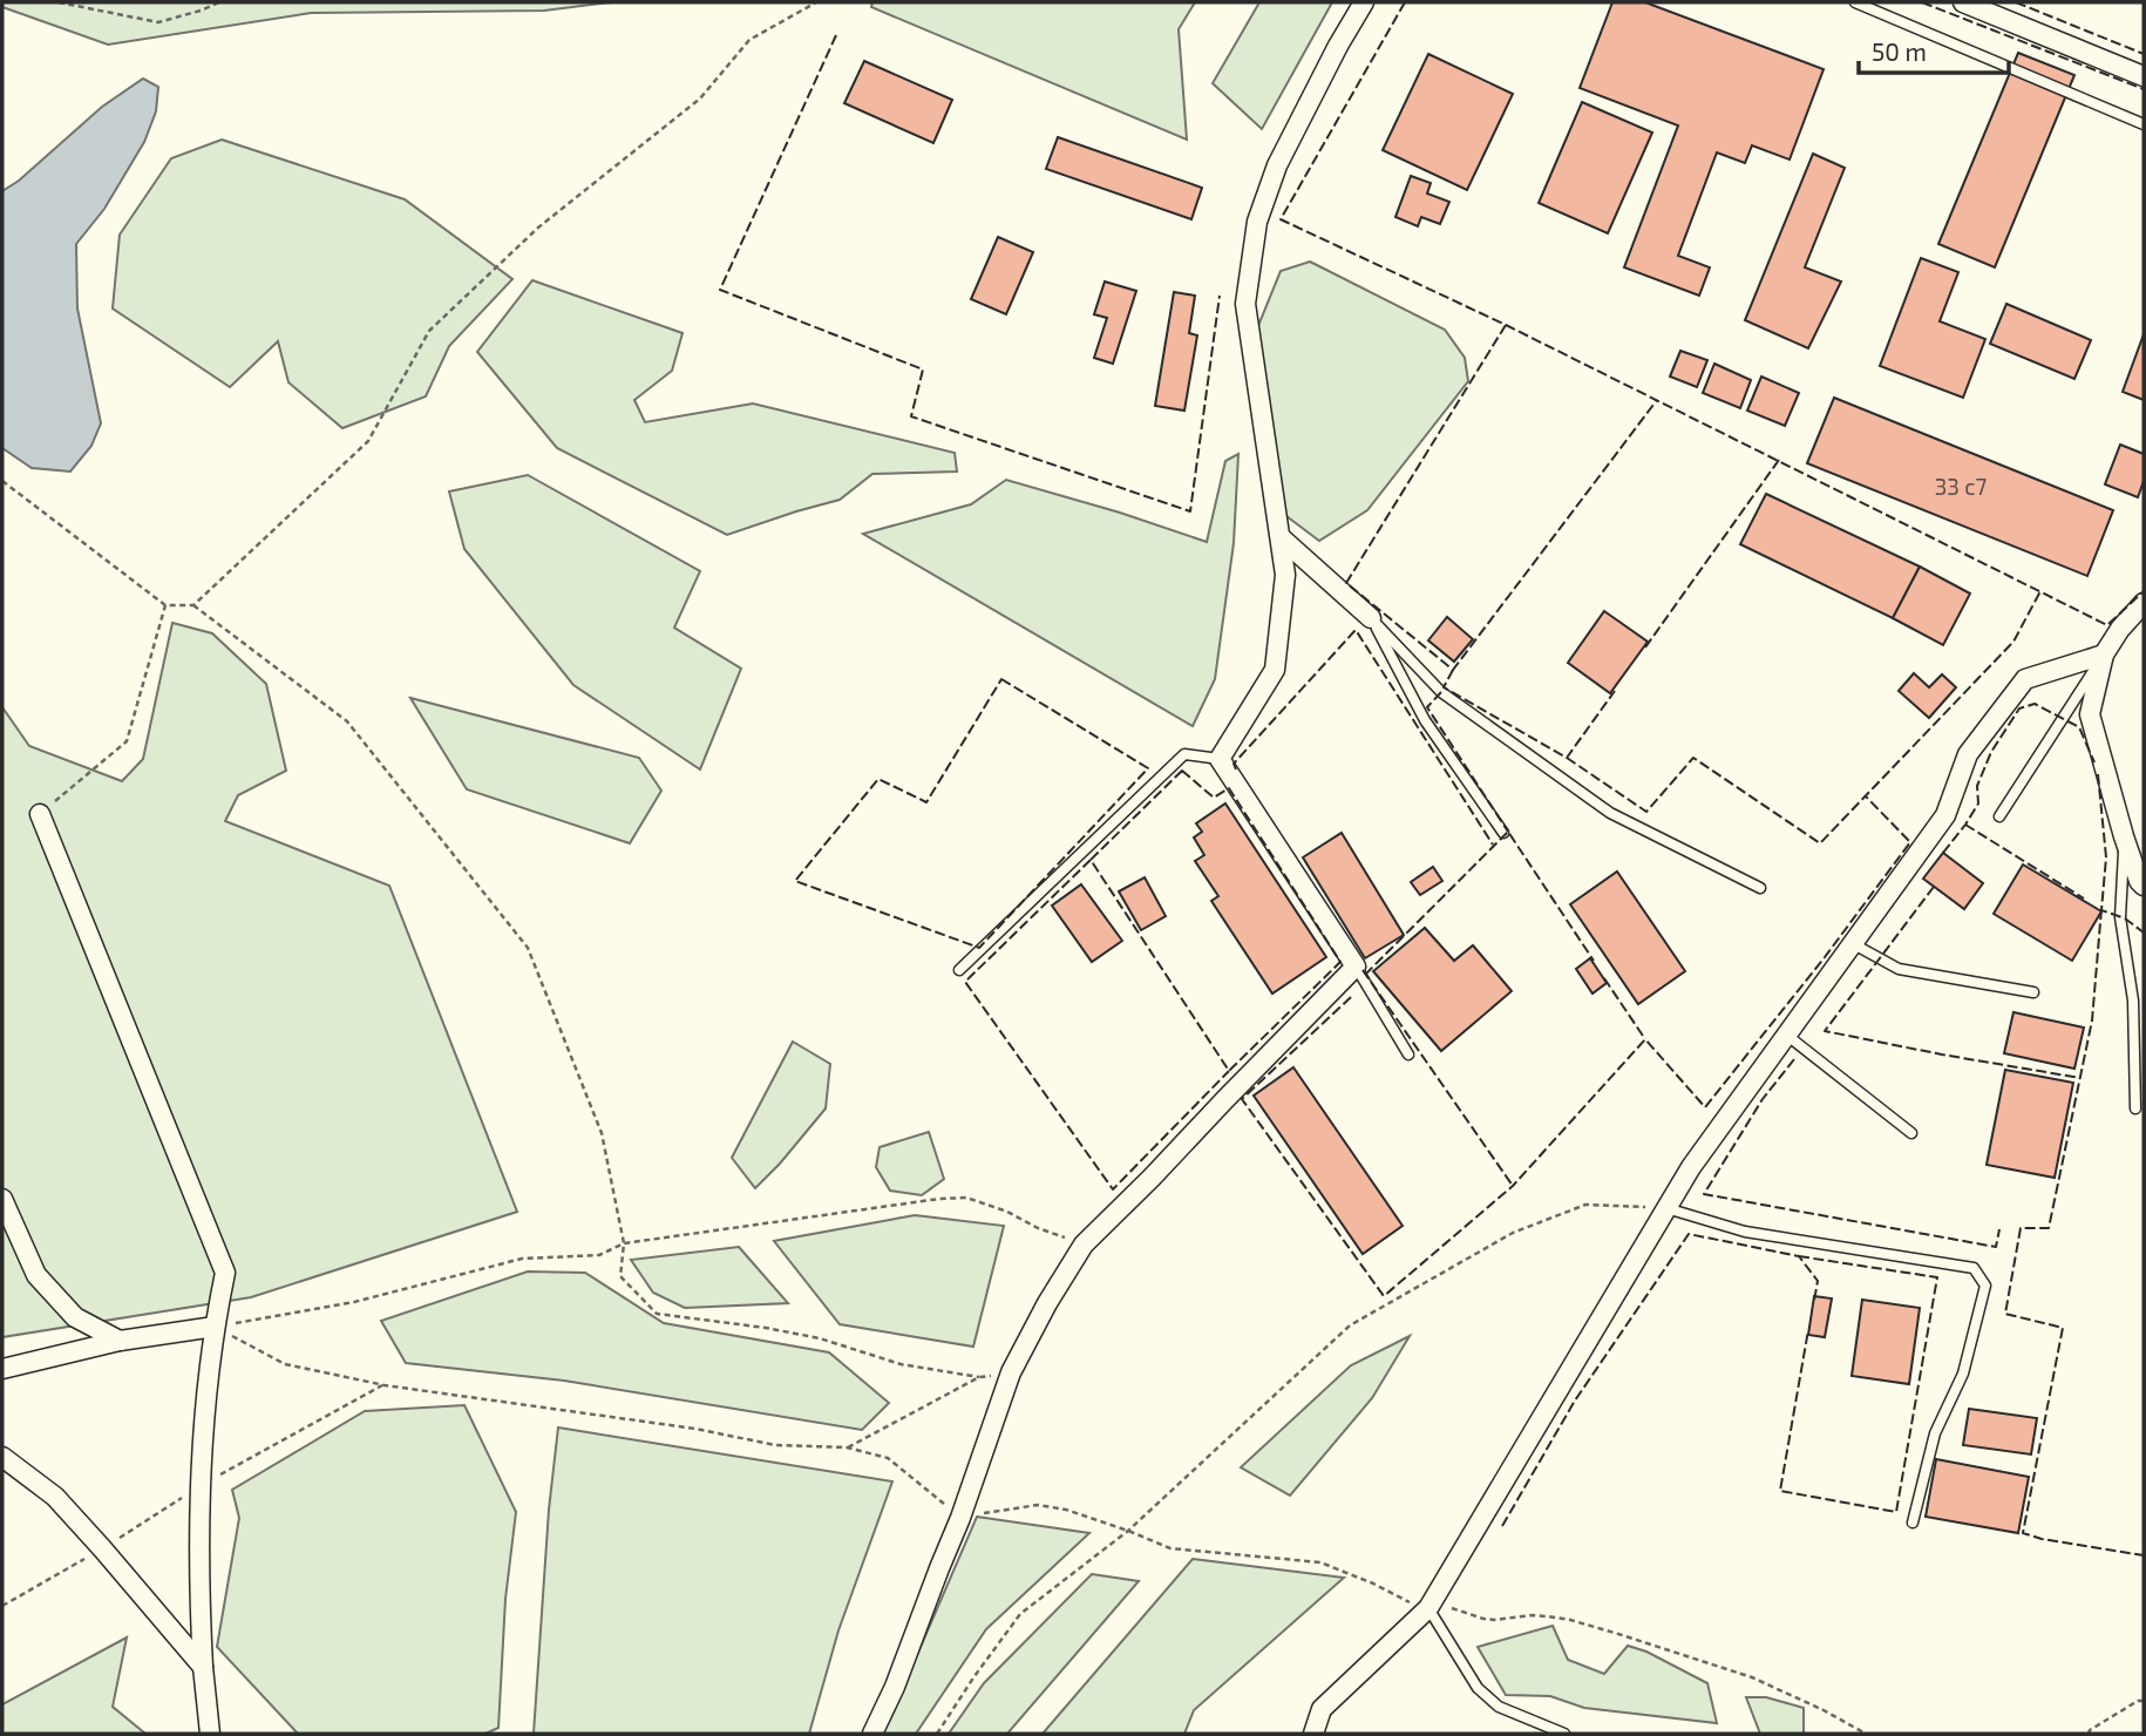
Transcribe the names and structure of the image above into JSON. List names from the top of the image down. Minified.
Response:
{"house_numbers":["33 с7"],"scale_bar":"50 m"}
